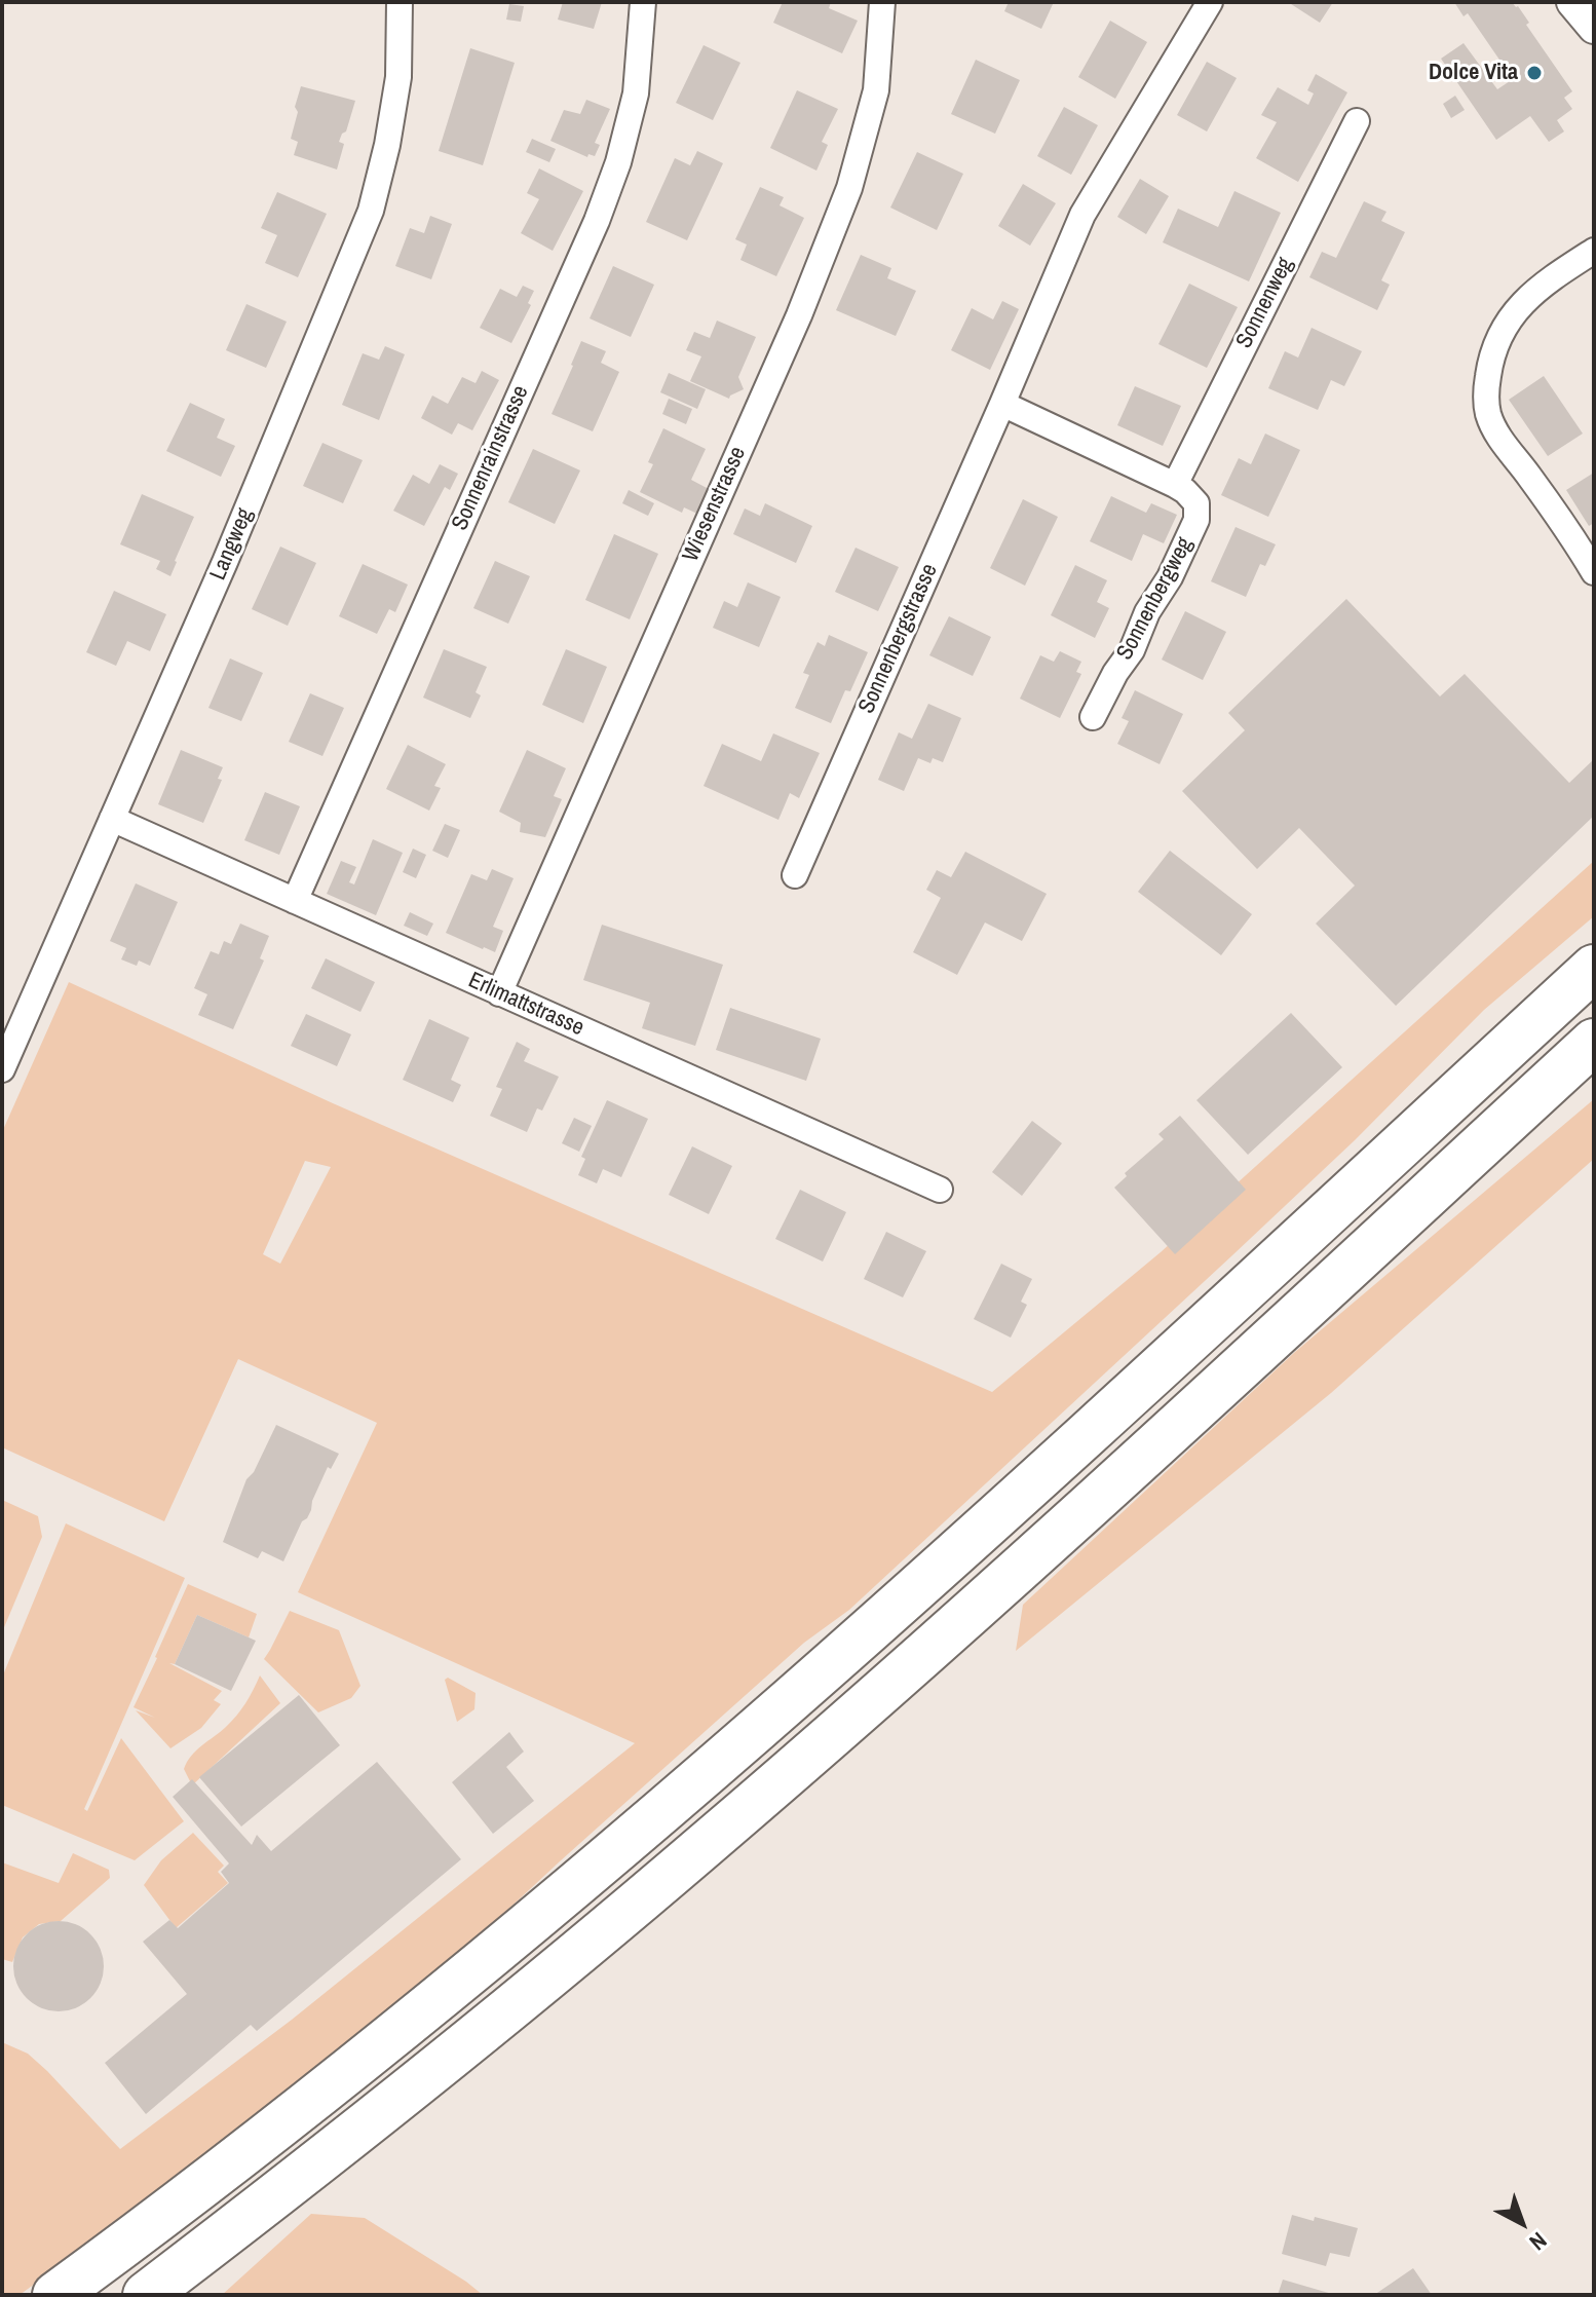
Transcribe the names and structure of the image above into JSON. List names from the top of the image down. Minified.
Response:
{"streets":{"street":["Sonnenweg","Sonnenrainstrasse","Wiesenstrasse","Langweg","Sonnenbergweg","Sonnenbergstrasse","Erlimattstrasse"]},"crossings":[["Sonnenweg","Sonnenbergweg"],["Sonnenrainstrasse","Erlimattstrasse"],["Wiesenstrasse","Erlimattstrasse"],["Langweg","Erlimattstrasse"]],"places":["Dolce Vita"],"north":"bottom right"}
